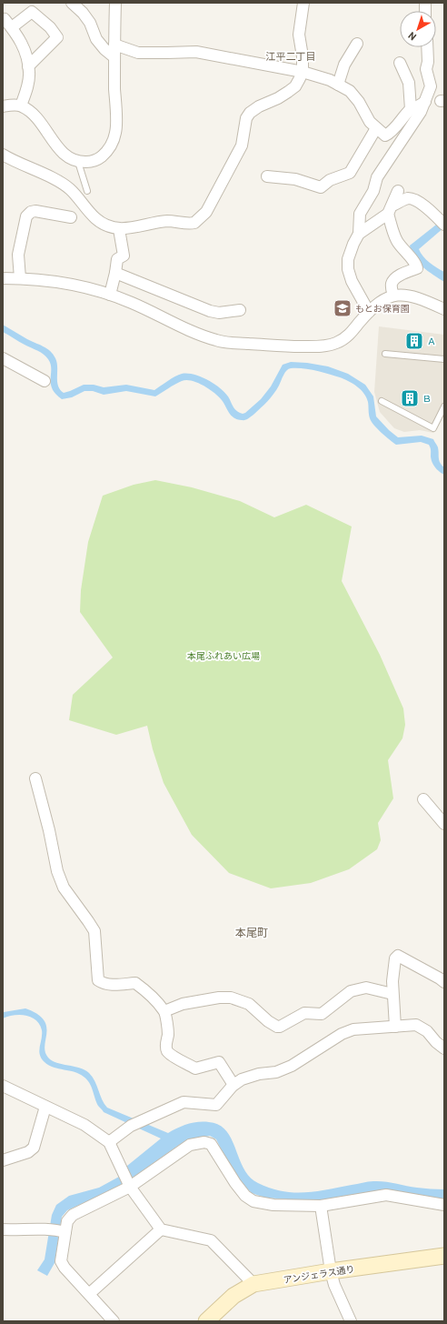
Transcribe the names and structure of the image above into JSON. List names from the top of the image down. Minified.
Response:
{"streets":{"street":["アンジェラス通り"]},"districts":["江平二丁目","本尾町"],"parks":["本尾ふれあい広場"],"places":{"school or university":["もとお保育園"],"building":["Ａ","Ｂ"]},"north":"bottom left"}
